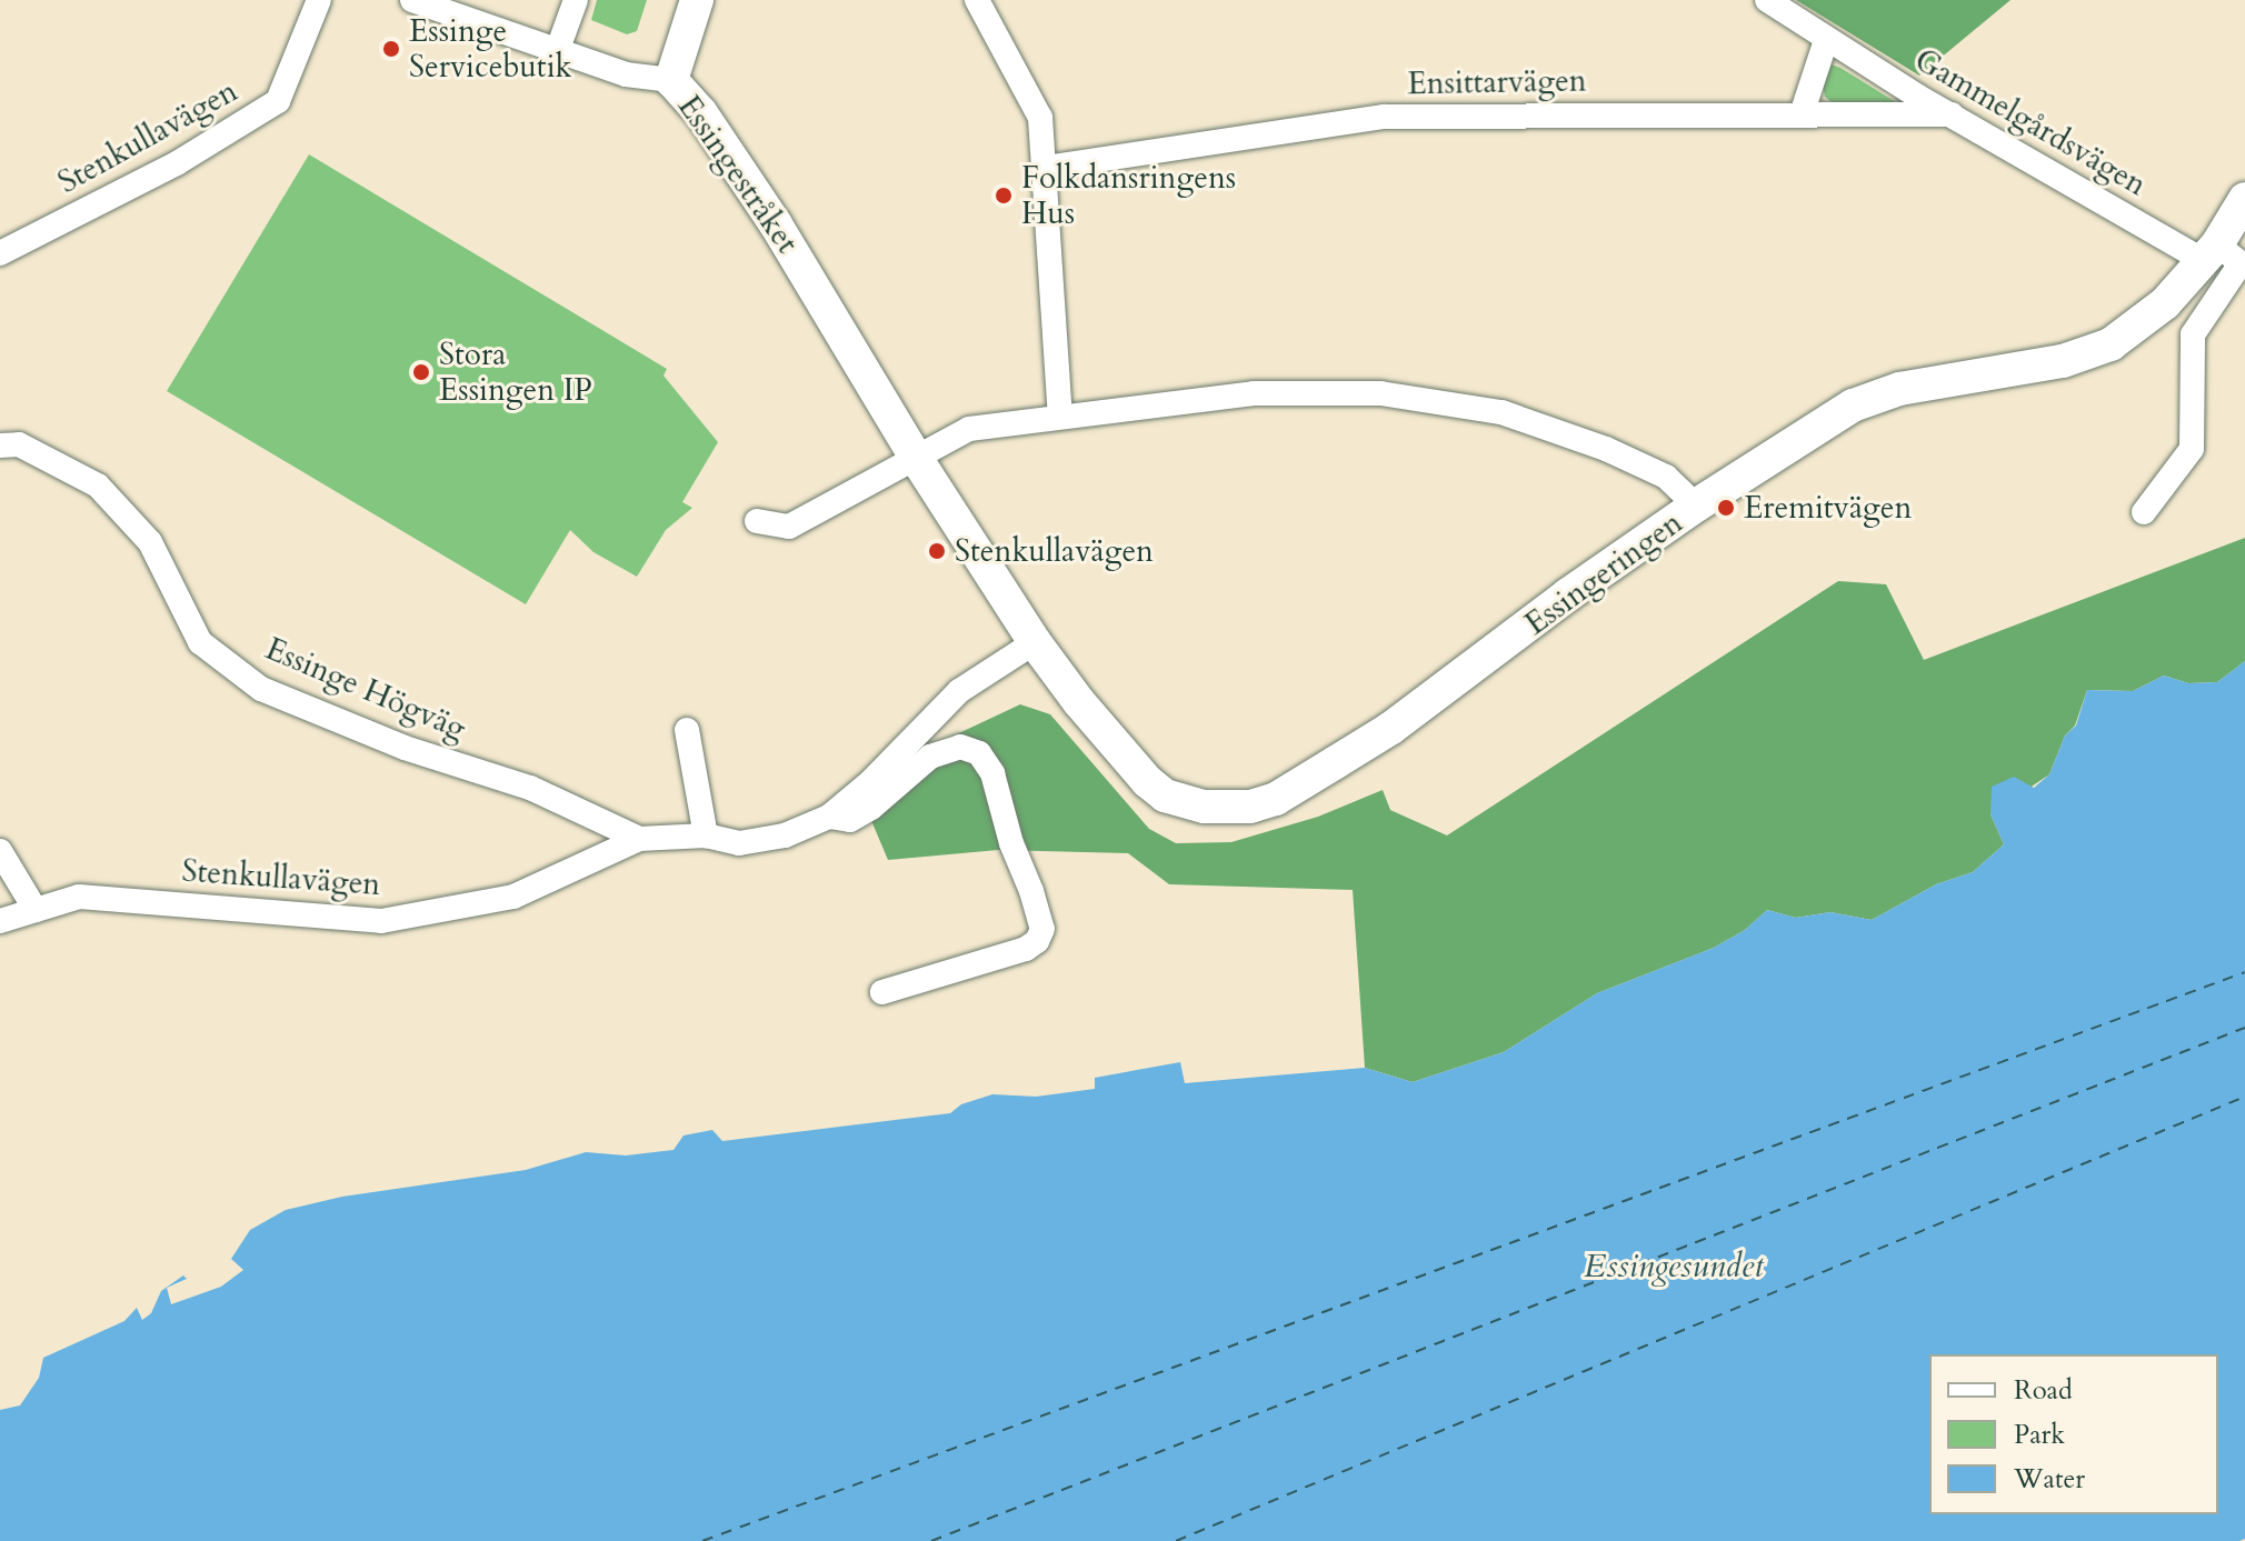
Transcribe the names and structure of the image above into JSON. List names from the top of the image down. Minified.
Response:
{"streets":{"street":["Ensittarvägen","Gammelgårdsvägen","Stenkullavägen","Essingestråket","Essingeringen","Essinge Högväg"]},"crossings":[["Ensittarvägen","Gammelgårdsvägen"],["Gammelgårdsvägen","Essingeringen"],["Stenkullavägen","Essingestråket"],["Stenkullavägen","Essingeringen"],["Stenkullavägen","Essinge Högväg"],["Essingestråket","Essingeringen"]],"water":["Essingesundet"],"places":["Essinge Servicebutik","Folkdansringens Hus","Stora Essingen IP","Eremitvägen","Stenkullavägen"],"legend":["Road","Park","Water"]}
